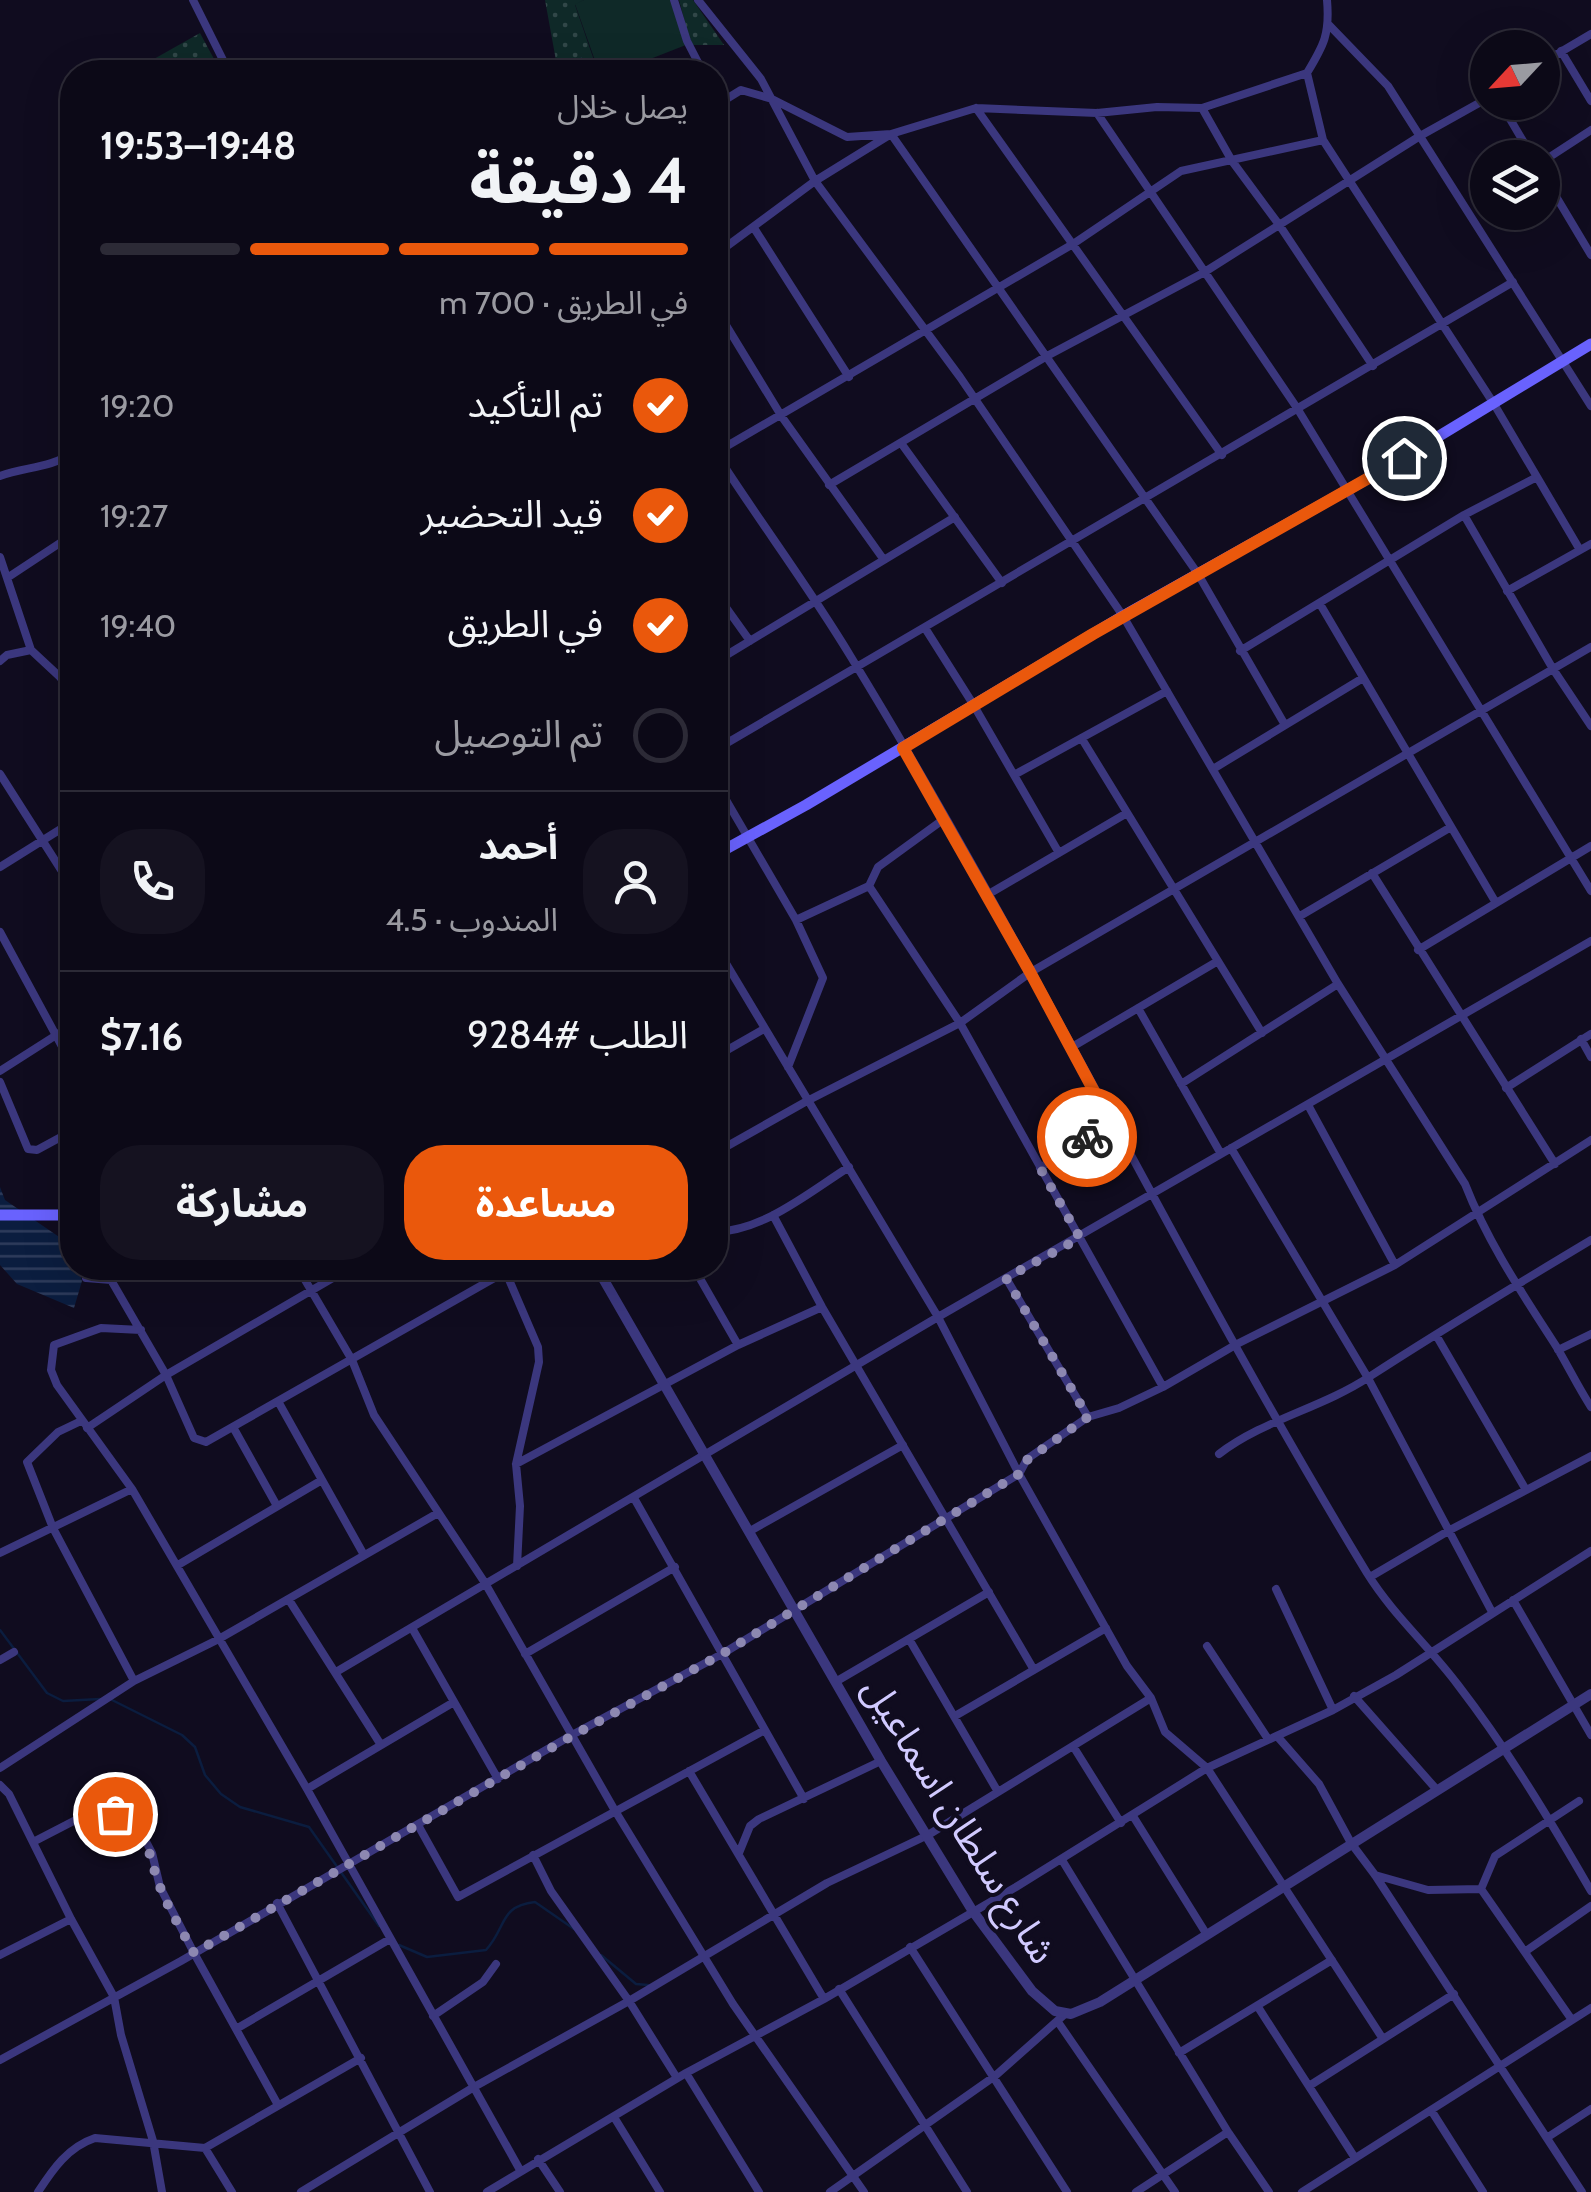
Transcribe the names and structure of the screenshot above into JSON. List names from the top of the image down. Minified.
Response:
{"streets":{"street":["شارع سلطان اسماعيل"]},"north":"bottom left","page":{"heading":["4 دقيقة","يصل خلال","19:48–19:53"],"panel":["أحمد","المندوب · 4.5","الطلب #9284","$7.16"],"bar":"في الطريق · 700 m","list":[["تم التأكيد","19:20"],["قيد التحضير","19:27"],["في الطريق","19:40"],"تم التوصيل"],"buttons":["مساعدة","مشاركة"]}}
